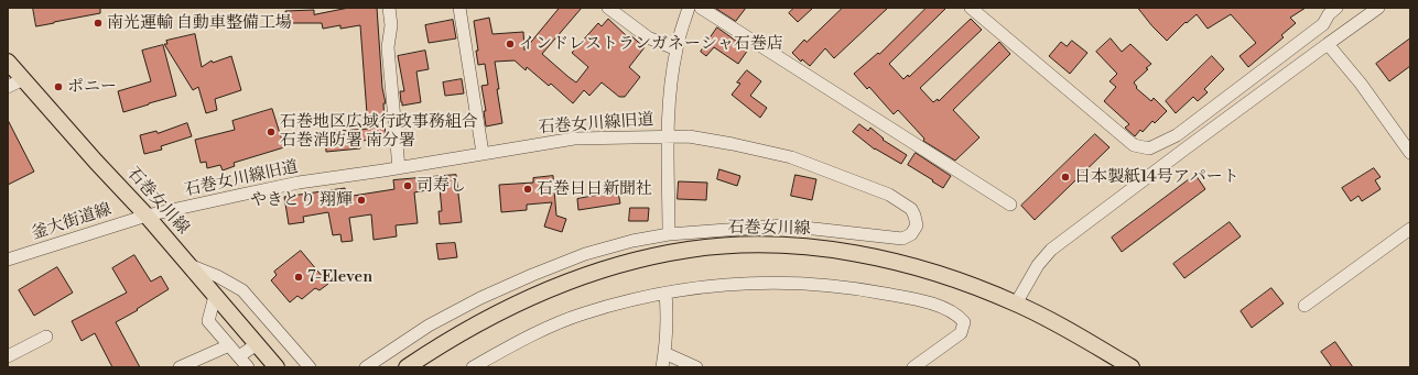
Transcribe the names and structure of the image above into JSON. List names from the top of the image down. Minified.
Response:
{"streets":{"main road":["石巻女川線"],"street":["石巻女川線旧道","釜大街道線"]},"crossings":[["石巻女川線旧道","石巻女川線"],["石巻女川線旧道","釜大街道線"],["石巻女川線","釜大街道線"]],"places":["南光運輸 自動車整備工場","インドレストランガネーシャ石巻店","ポニー","石巻地区広域行政事務組合 石巻消防署 南分署","日本製紙14号アパート","司寿し","石巻日日新聞社","やきとり 翔輝","7-Eleven"]}
